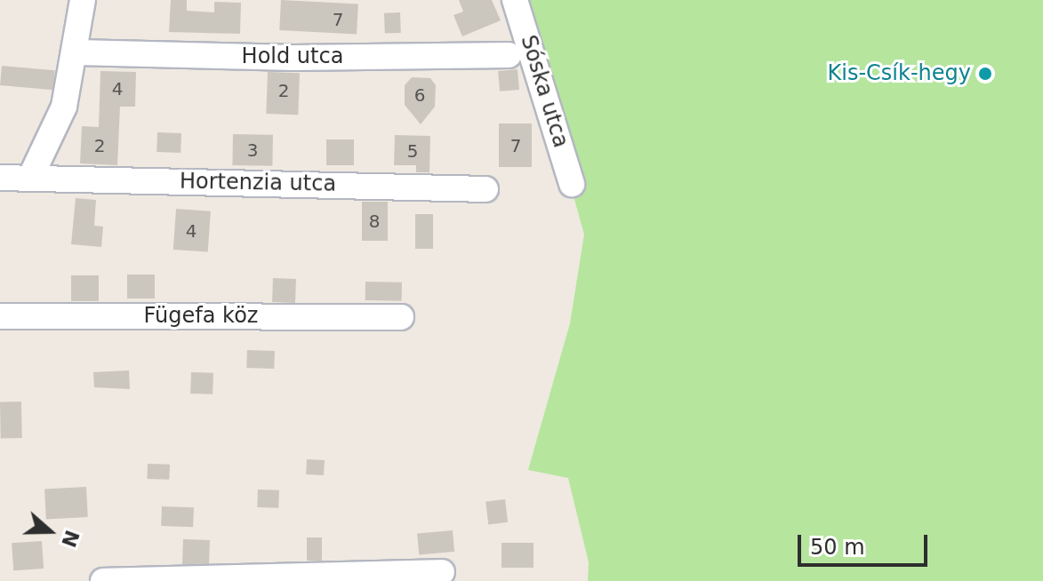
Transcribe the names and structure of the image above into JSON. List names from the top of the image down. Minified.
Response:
{"streets":{"street":["Hold utca","Sóska utca","Hortenzia utca","Fügefa köz"]},"places":["Kis-Csík-hegy"],"house_numbers":["7","4","2","6","2","7","3","5","8","4"],"scale_bar":"50 m","north":"right"}
